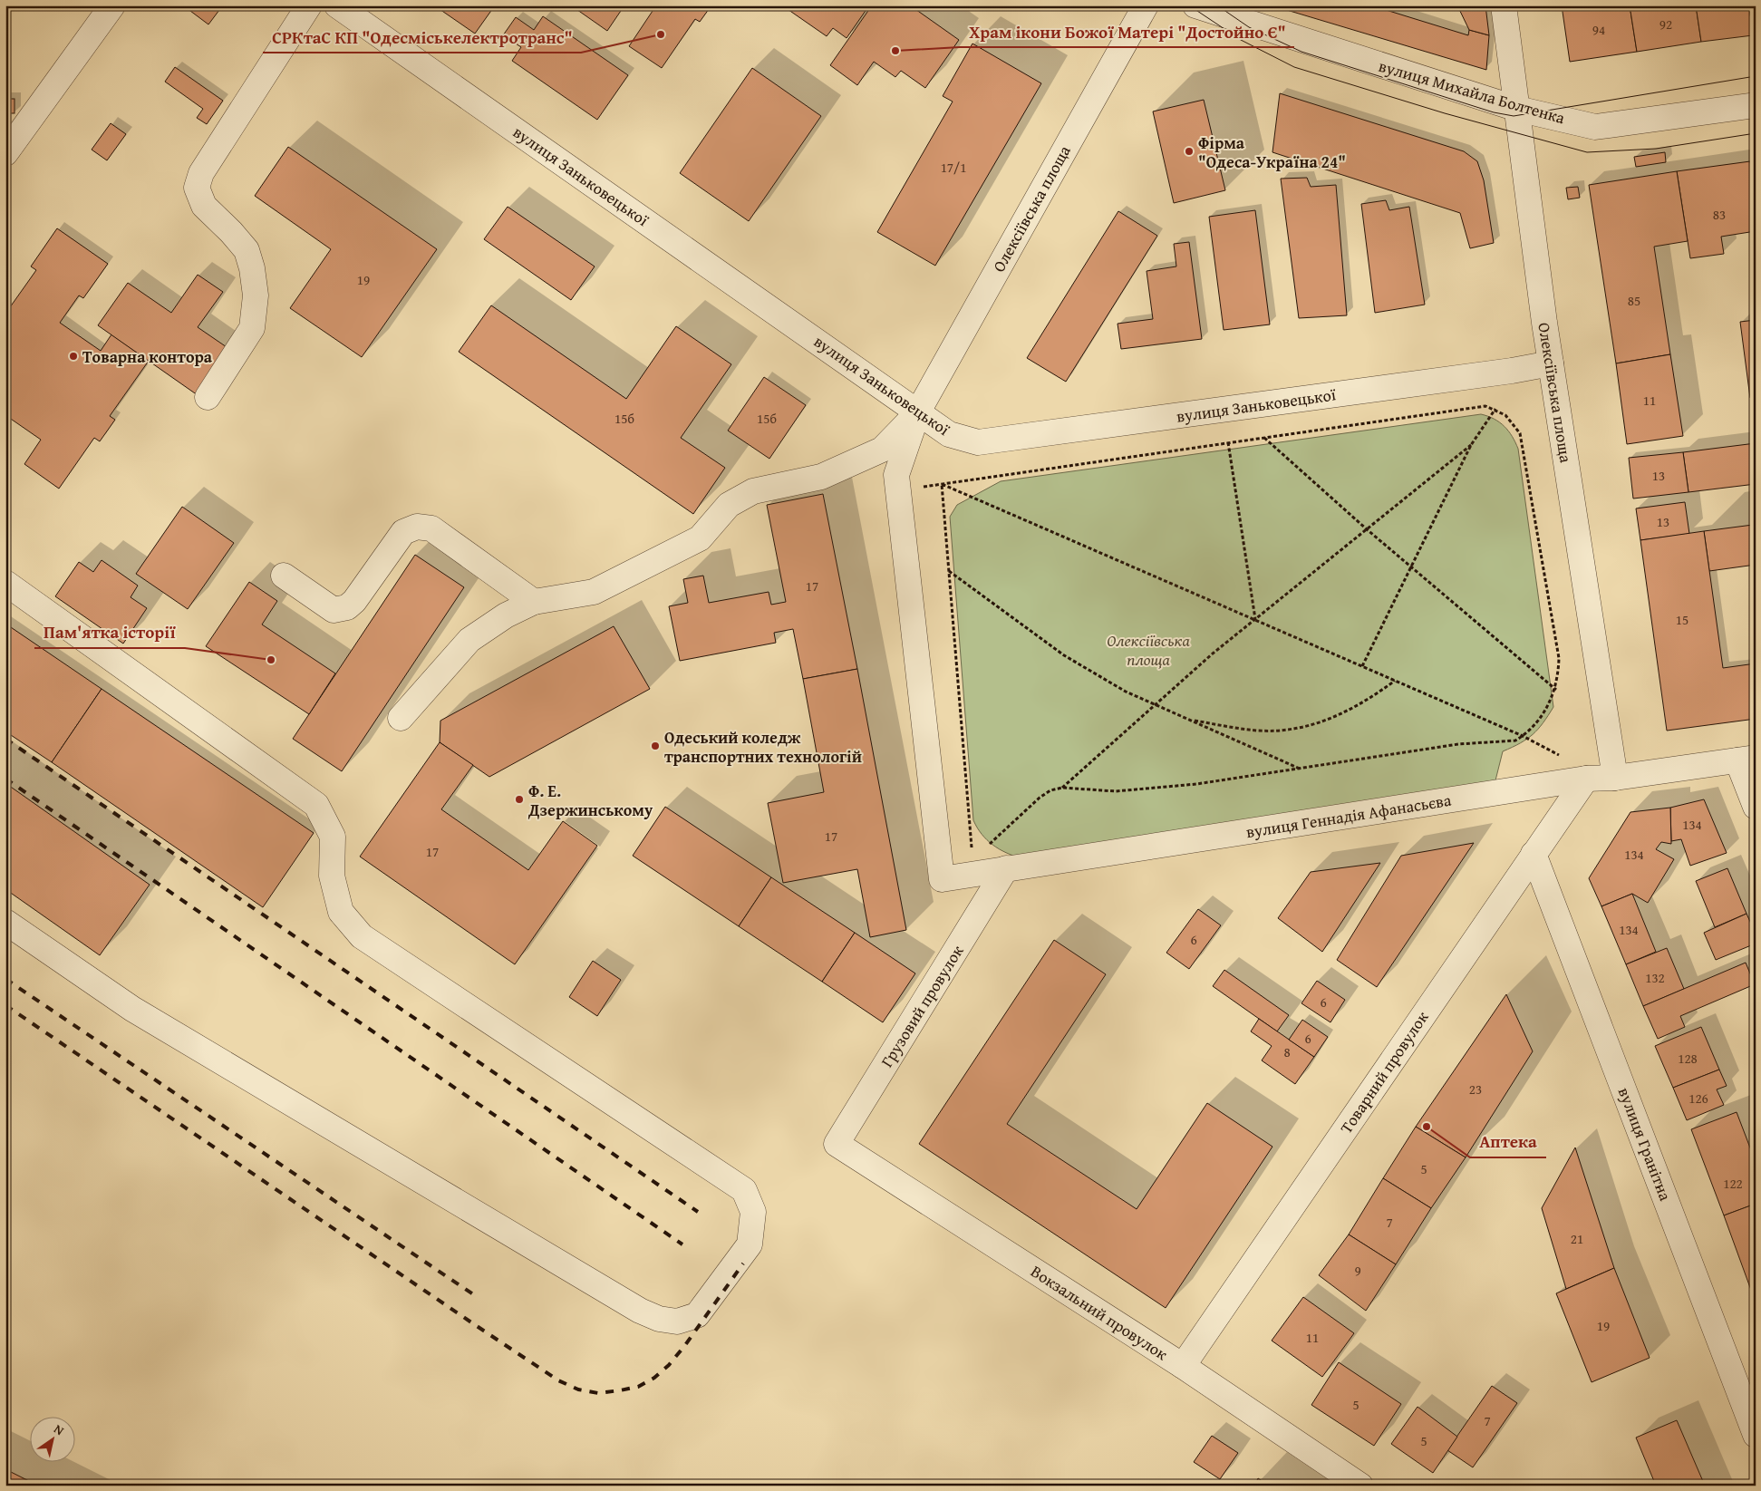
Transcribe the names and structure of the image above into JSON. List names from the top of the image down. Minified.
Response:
{"streets":{"street":["вулиця Михайла Болтенка","вулиця Заньковецької","Олексіївська площа","вулиця Геннадія Афанасьєва","Грузовий провулок","Товарний провулок","вулиця Гранітна","Вокзальний провулок"]},"crossings":[["вулиця Михайла Болтенка","Олексіївська площа"],["вулиця Заньковецької","Олексіївська площа"],["Олексіївська площа","вулиця Геннадія Афанасьєва"],["вулиця Геннадія Афанасьєва","Грузовий провулок"],["вулиця Геннадія Афанасьєва","Товарний провулок"],["Грузовий провулок","Вокзальний провулок"],["Товарний провулок","вулиця Гранітна"],["Товарний провулок","Вокзальний провулок"]],"parks":["Олексіївська площа"],"places":["СРКтаС КП \"Одесміськелектротранс\"","Храм ікони Божої Матері \"Достойно Є\"","Фірма \"Одеса-Україна 24\"","Товарна контора","Пам'ятка історії","Одеський коледж транспортних технологій","Ф. Е. Дзержинському","Аптека"],"house_numbers":["92","94","17/1","83","19","85","11","15б","15б","13","13","17","15","134","17","17","134","134","6","132","6","6","8","128","23","126","5","122","7","21","9","19","11","5","7","5"],"north":"top right"}
